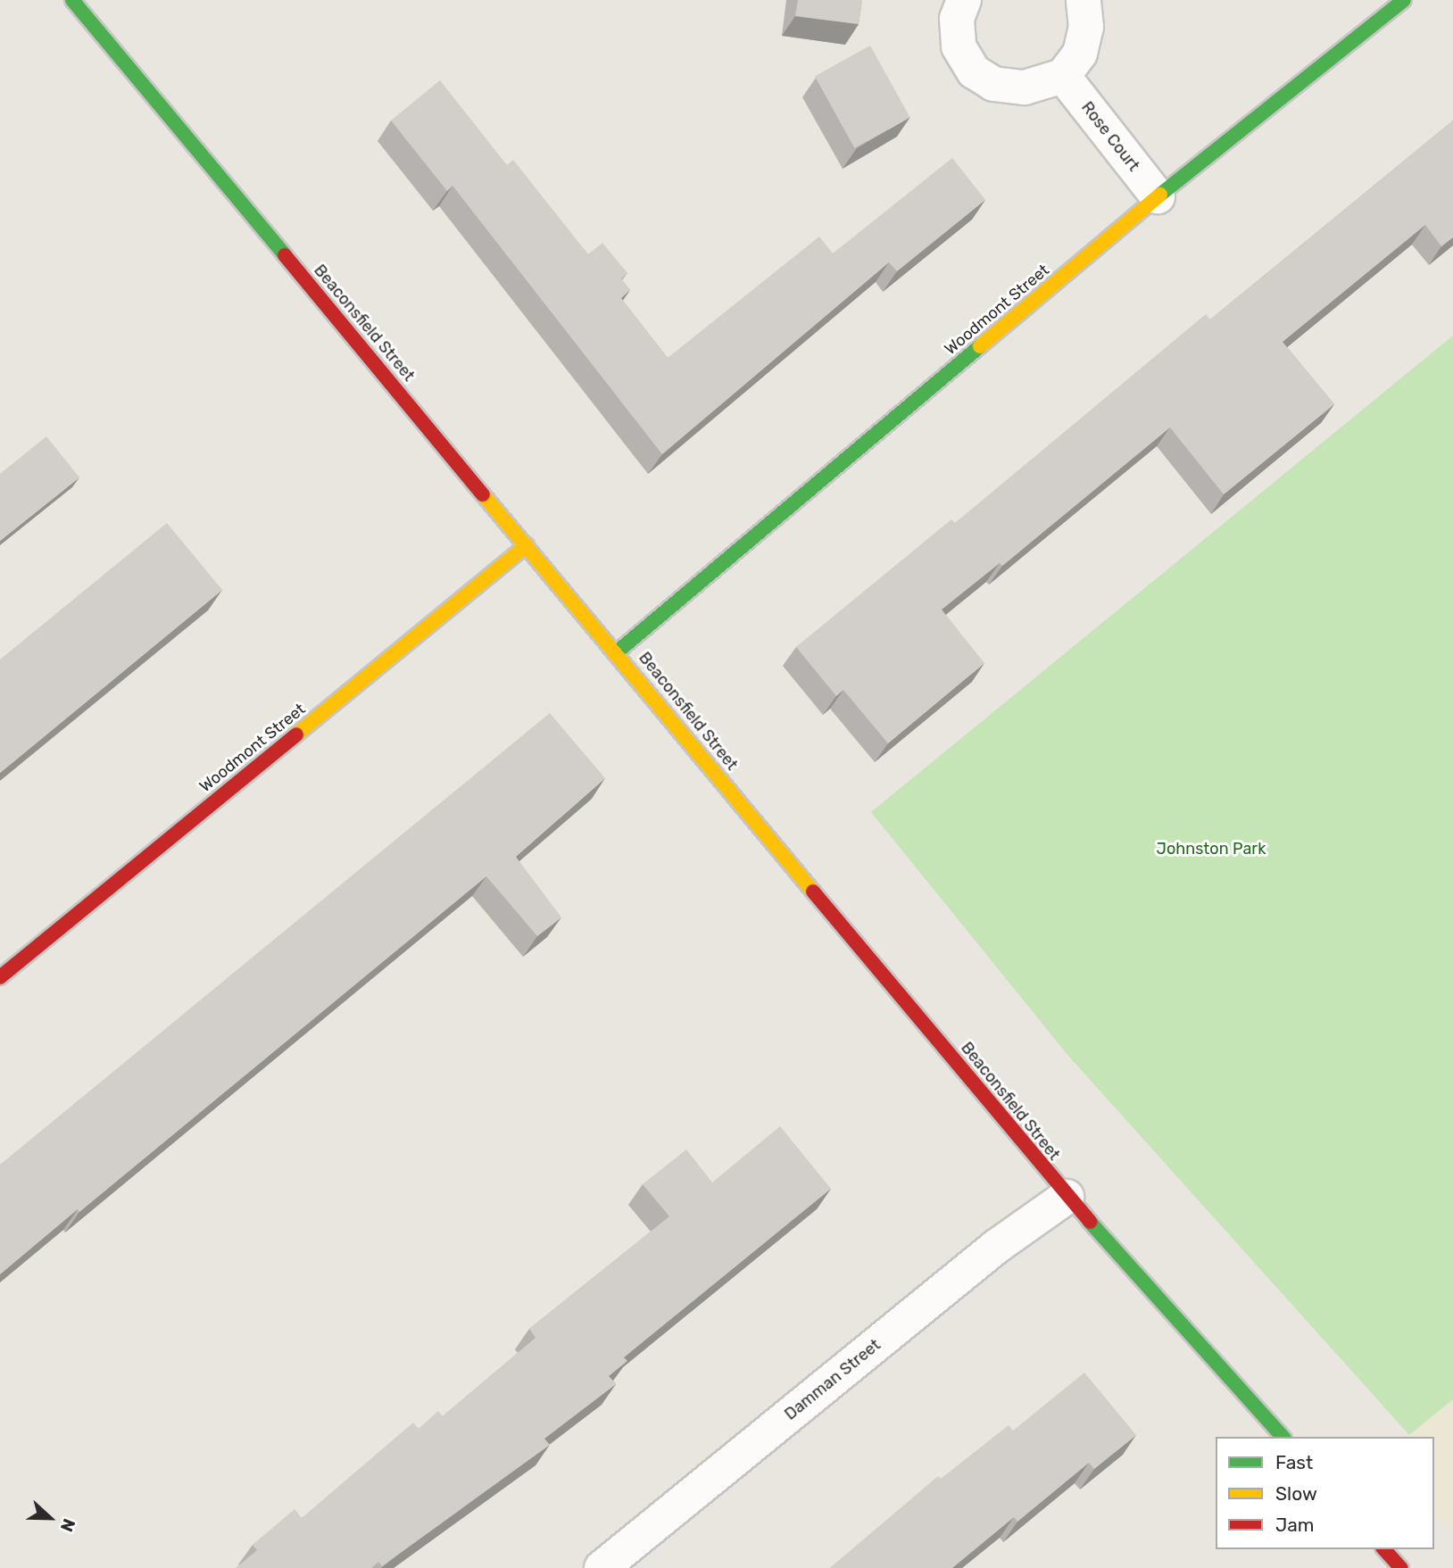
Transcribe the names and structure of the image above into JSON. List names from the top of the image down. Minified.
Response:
{"streets":{"street":["Rose Court","Woodmont Street","Beaconsfield Street","Damman Street"]},"crossings":[["Rose Court","Woodmont Street"],["Woodmont Street","Beaconsfield Street"],["Beaconsfield Street","Damman Street"]],"parks":["Johnston Park"],"legend":["Fast","Slow","Jam"],"north":"right"}
